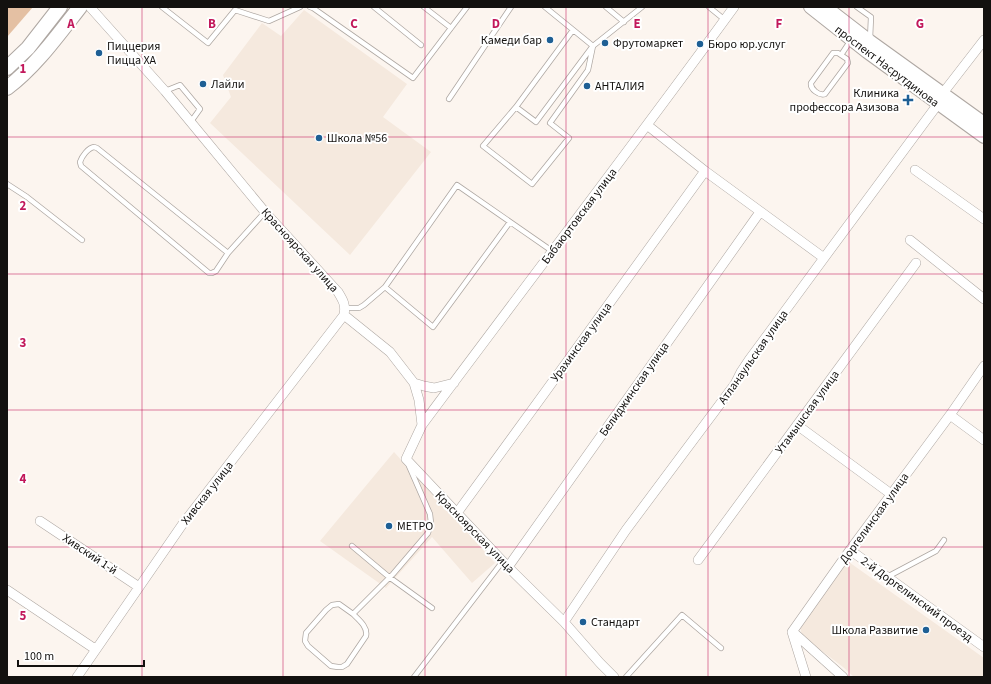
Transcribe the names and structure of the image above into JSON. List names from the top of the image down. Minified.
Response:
{"streets":{"main road":["проспект Насрутдинова"],"street":["Бабаюртовская улица","Красноярская улица","Урахинская улица","Атланаульская улица","Белиджинская улица","Утамышская улица","Хивская улица","Доргелинская улица","Хивский 1-й","2-й Доргелинский проезд"]},"crossings":[["проспект Насрутдинова","Атланаульская улица"],["Бабаюртовская улица","Красноярская улица"],["Красноярская улица","Урахинская улица"],["Красноярская улица","Атланаульская улица"],["Красноярская улица","Белиджинская улица"],["Красноярская улица","Хивская улица"],["Хивская улица","Хивский 1-й"],["Доргелинская улица","2-й Доргелинский проезд"]],"places":{"other":["Камеди бар","Фрутомаркет","Бюро юр.услуг","Пиццерия Пицца ХА","Лайли","АНТАЛИЯ","Школа №56","МЕТРО","Стандарт","Школа Развитие"],"health":["Клиника профессора Азизова"]},"scale_bar":"100 m","grid":{"columns":["A","B","C","D","E","F","G"],"rows":["1","2","3","4","5"]}}
